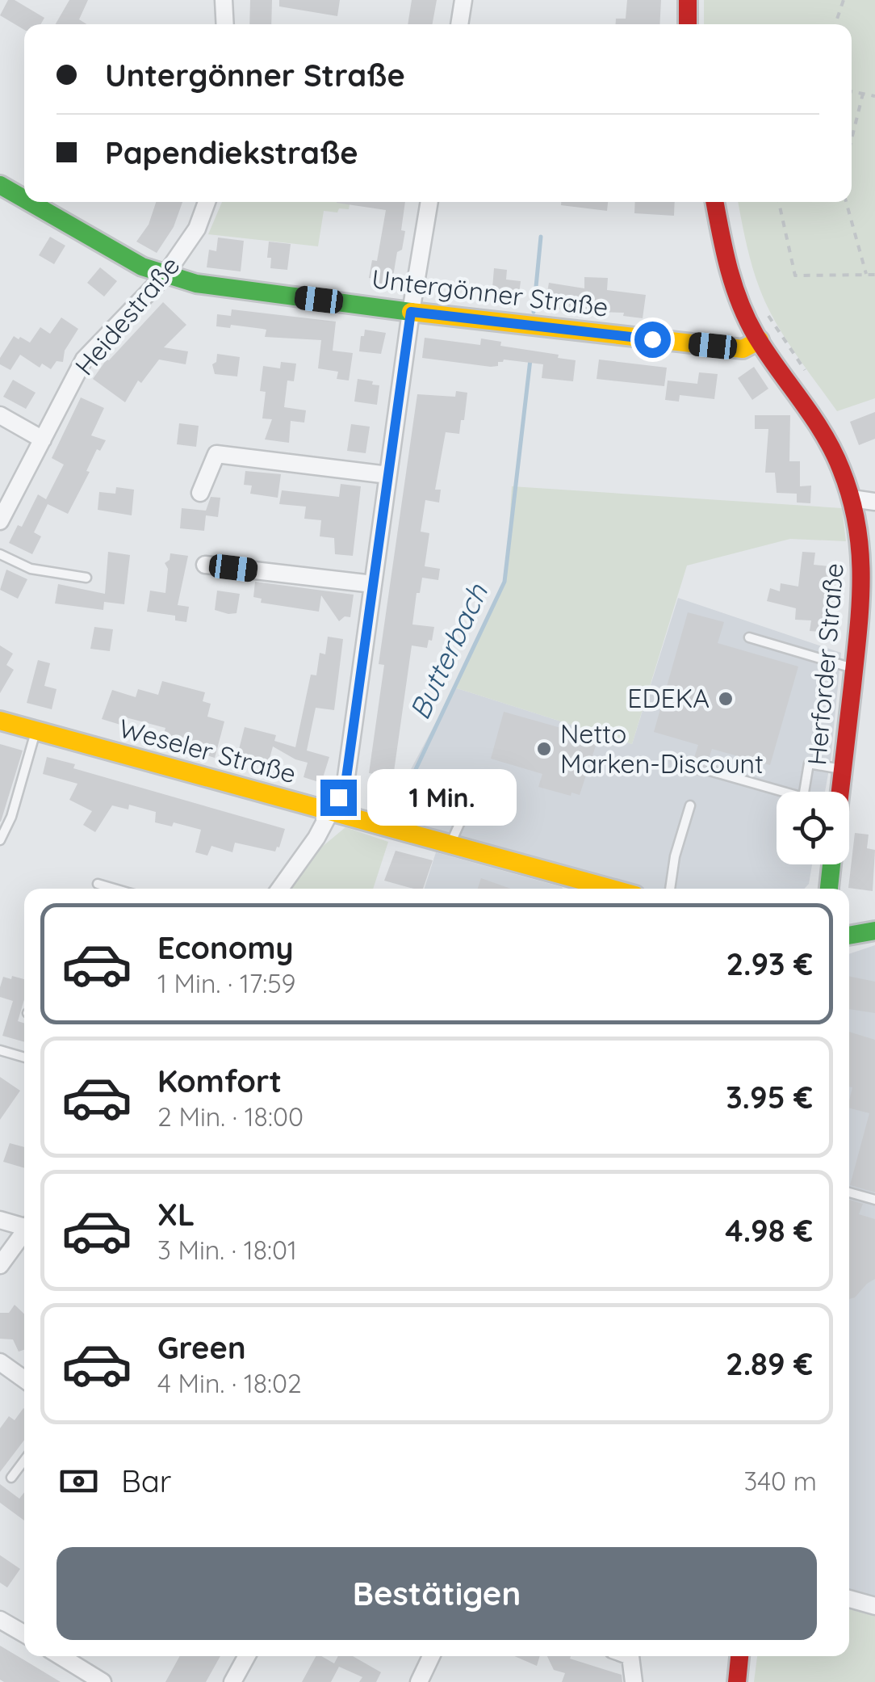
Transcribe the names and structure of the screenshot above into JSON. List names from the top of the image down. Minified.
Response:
{"streets":{"street":["Untergönner Straße","Heidestraße","Herforder Straße","Weseler Straße"]},"crossings":[["Untergönner Straße","Heidestraße"],["Untergönner Straße","Herforder Straße"]],"water":["Butterbach"],"places":["EDEKA","Netto Marken-Discount"],"page":{"banner":["Untergönner Straße","Papendiekstraße"],"bubble":"1 Min.","list":[{"name":"Economy","note":"1 Min. · 17:59","value":"2.93 €"},{"name":"Komfort","note":"2 Min. · 18:00","value":"3.95 €"},{"name":"XL","note":"3 Min. · 18:01","value":"4.98 €"},{"name":"Green","note":"4 Min. · 18:02","value":"2.89 €"}],"pay":["Bar","340 m"],"buttons":"Bestätigen"}}
